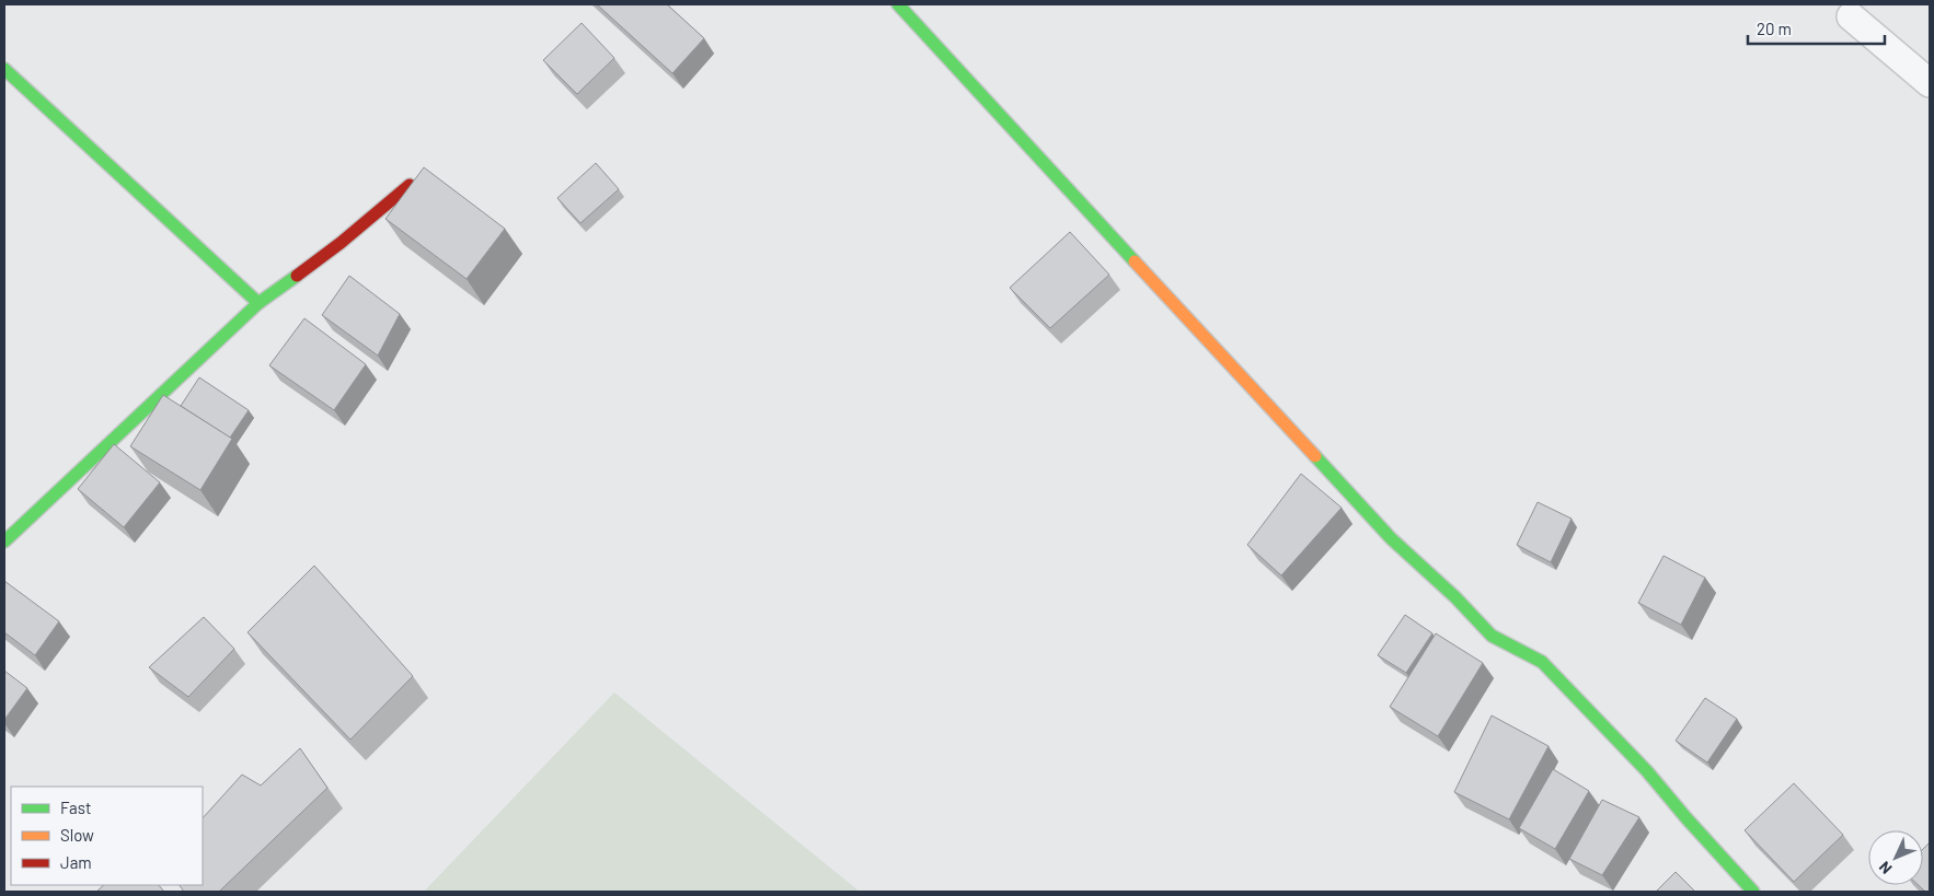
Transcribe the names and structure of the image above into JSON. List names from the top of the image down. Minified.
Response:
{"legend":["Fast","Slow","Jam"],"scale_bar":"20 m","north":"bottom left"}
